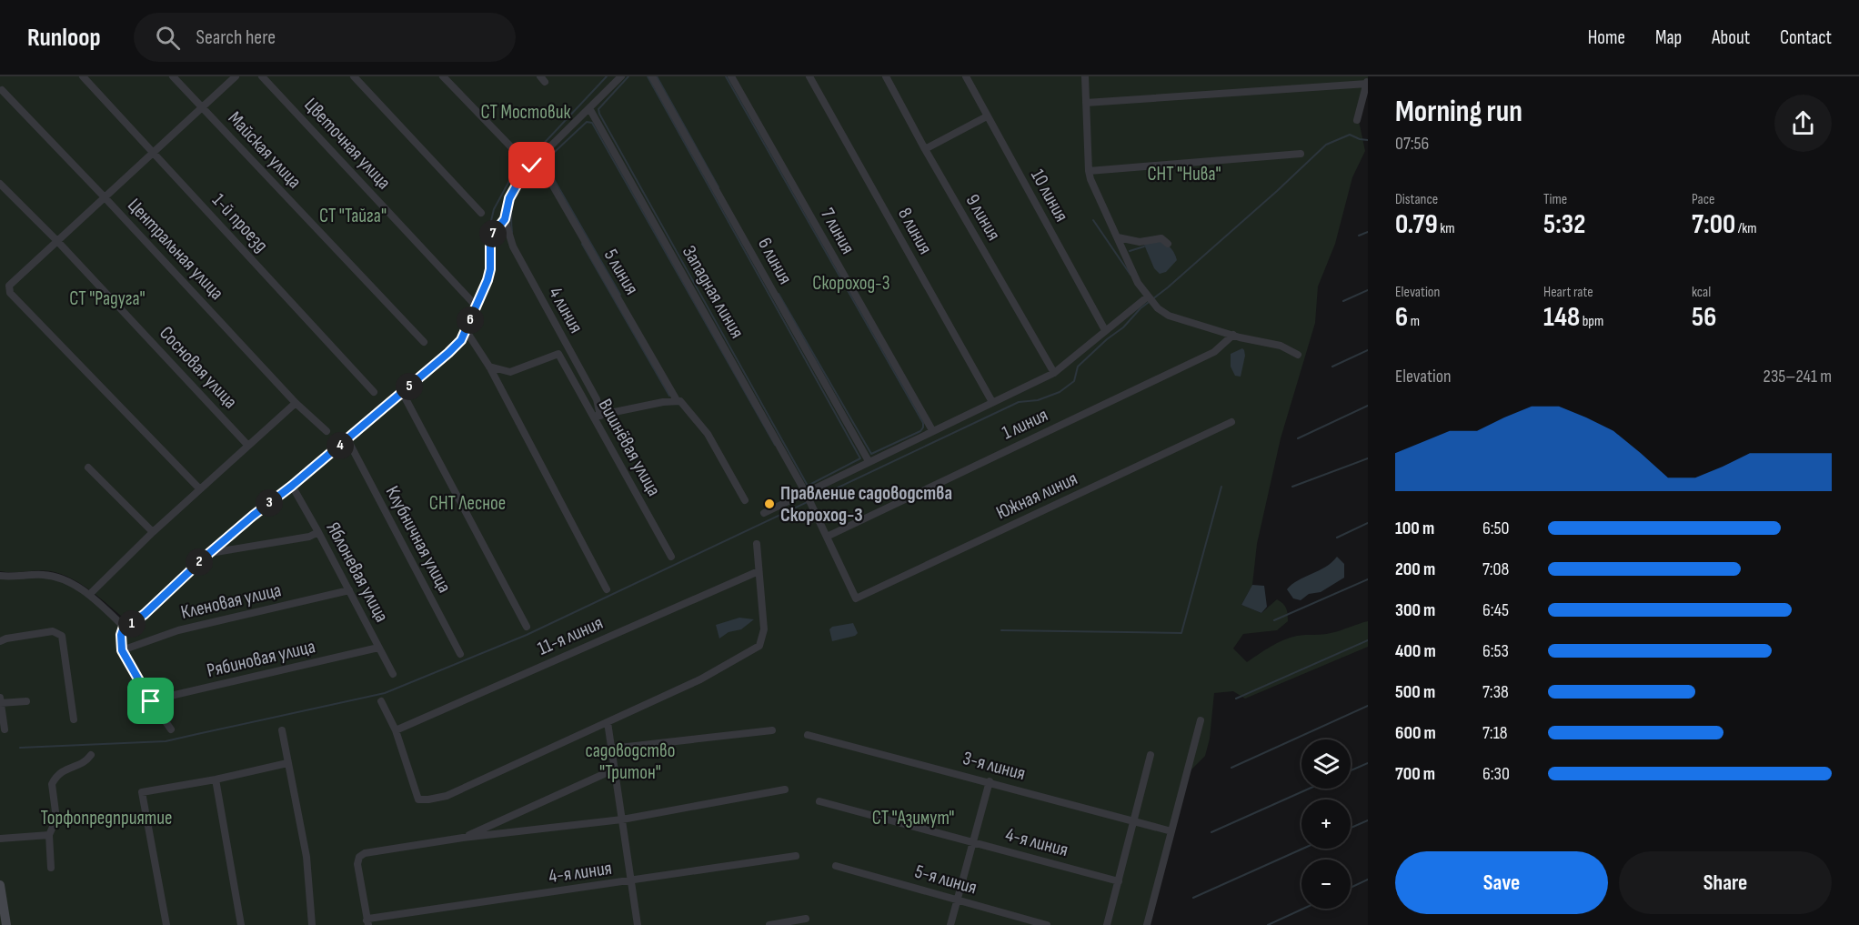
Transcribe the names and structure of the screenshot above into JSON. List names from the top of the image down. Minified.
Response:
{"streets":{"street":["Цветочная улица","Майская улица","10 линия","9 линия","1-й проезд","7 линия","8 линия","Центральная улица","6 линия","5 линия","Западная линия","4 линия","Сосновая улица","1 линия","Вишнёвая улица","Южная линия","Клубничная улица","Яблоневая улица","Кленовая улица","11-я линия","Рябиновая улица","3-я линия","4-я линия","5-я линия"]},"crossings":[["Западная линия","1 линия"],["Западная линия","Южная линия"],["4 линия","Вишнёвая улица"],["Яблоневая улица","Кленовая улица"],["Яблоневая улица","Рябиновая улица"]],"parks":["СТ Мостовик","СНТ \"Нива\"","СТ \"Тайга\"","Скороход-3","СТ \"Радуга\"","СНТ Лесное","садоводство \"Тритон\"","Торфопредприятие","СТ \"Азимут\""],"places":["Правление садоводства Скороход-3"],"page":{"header":"Runloop","search":"Search here","nav":["Home","Map","About","Contact"],"heading":["Morning run","07:56"],"stats":[["Distance","0.79 km"],["Time","5:32"],["Pace","7:00 /km"],["Elevation","6 m"],["Heart rate","148 bpm"],["kcal","56"]],"pins":["7","6","5","4","3","2","1"],"chart":["Elevation","235–241 m"],"list":[{"name":"100 m","note":"6:50"},{"name":"200 m","note":"7:08"},{"name":"300 m","note":"6:45"},{"name":"400 m","note":"6:53"},{"name":"500 m","note":"7:38"},{"name":"600 m","note":"7:18"},{"name":"700 m","note":"6:30"}],"map_buttons":["+","−"],"buttons":["Save","Share"]}}
